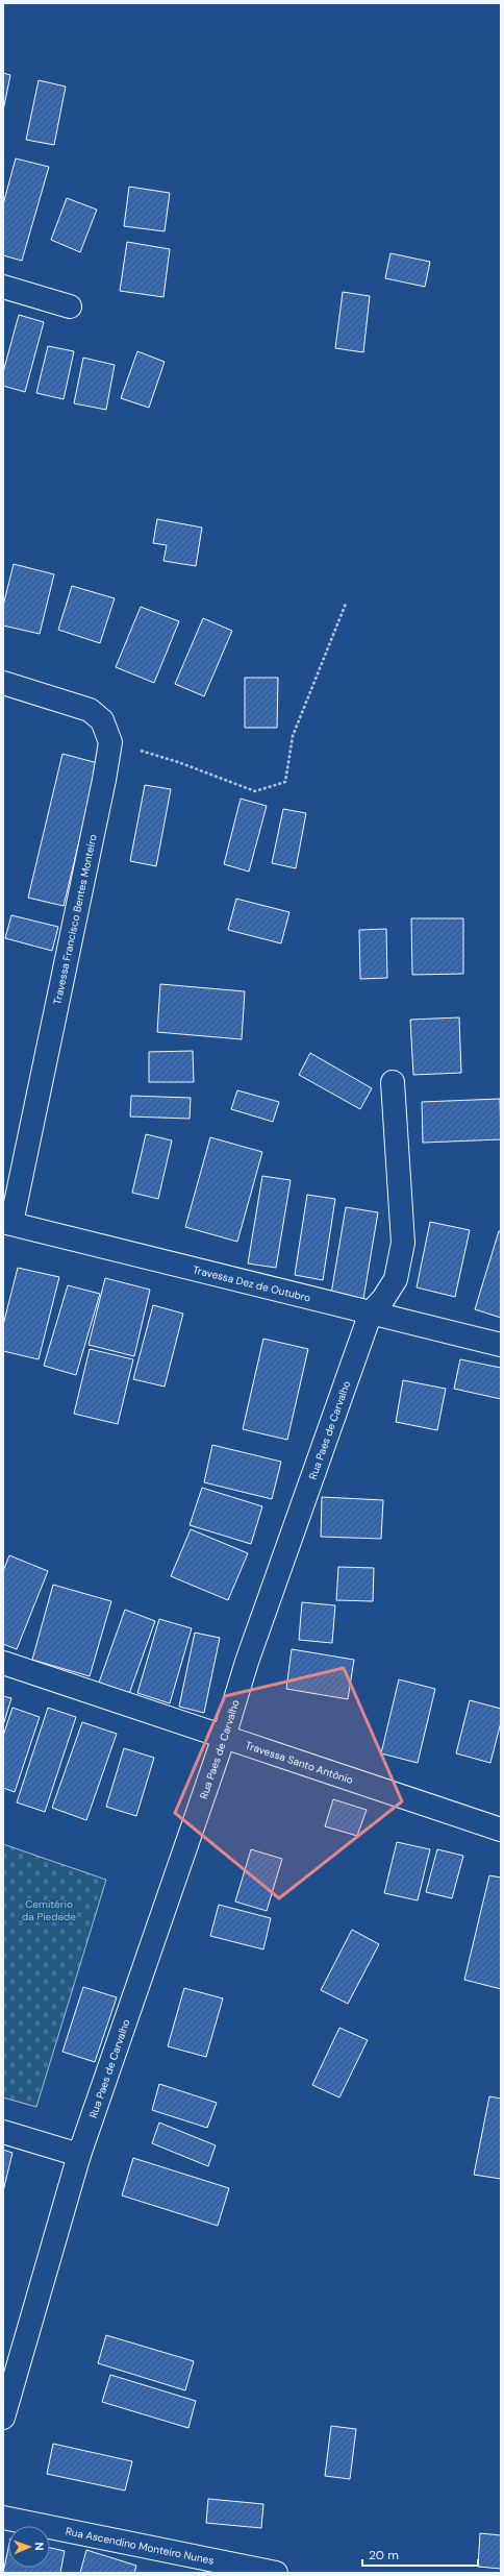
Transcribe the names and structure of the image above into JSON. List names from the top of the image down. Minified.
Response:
{"streets":{"street":["Travessa Francisco Bentes Monteiro","Travessa Dez de Outubro","Rua Paes de Carvalho","Travessa Santo Antônio","Rua Ascendino Monteiro Nunes"]},"crossings":[["Travessa Francisco Bentes Monteiro","Travessa Dez de Outubro"],["Travessa Dez de Outubro","Rua Paes de Carvalho"],["Rua Paes de Carvalho","Travessa Santo Antônio"]],"parks":["Cemitério da Piedade"],"scale_bar":"20 m","north":"right"}
